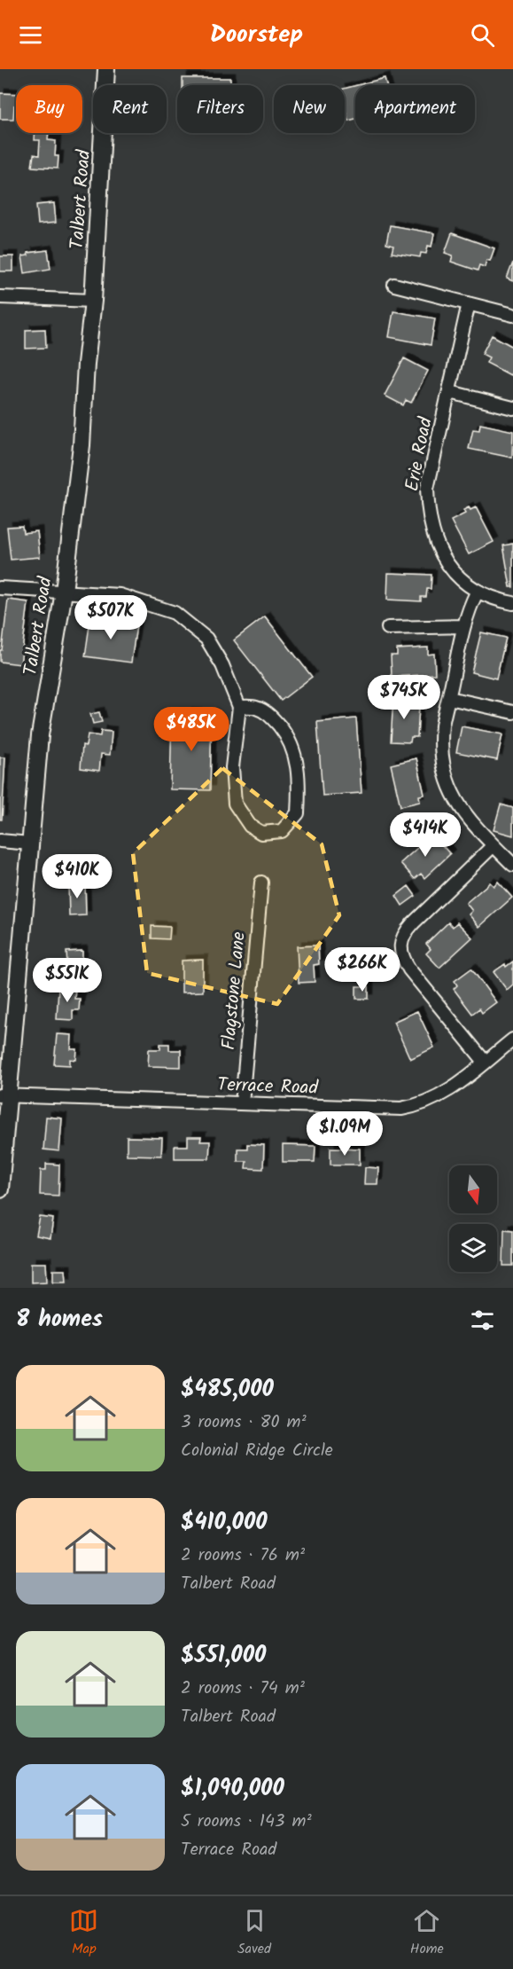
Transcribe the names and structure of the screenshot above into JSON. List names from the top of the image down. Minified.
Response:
{"streets":{"street":["Talbert Road","Erie Road","Flagstone Lane","Terrace Road"]},"crossings":[["Talbert Road","Terrace Road"],["Flagstone Lane","Terrace Road"]],"north":"bottom","page":{"header":"Doorstep","chip":["Buy","Rent","Filters","New","Apartment"],"price":["$507K","$745K","$485K","$414K","$410K","$266K","$551K","$1.09M"],"heading":"8 homes","list":[{"name":"$485,000","note":"3 rooms · 80 m² · Colonial Ridge Circle"},{"name":"$410,000","note":"2 rooms · 76 m² · Talbert Road"},{"name":"$551,000","note":"2 rooms · 74 m² · Talbert Road"},{"name":"$1,090,000","note":"5 rooms · 143 m² · Terrace Road"}],"tabs":["Map","Saved","Home"]}}
